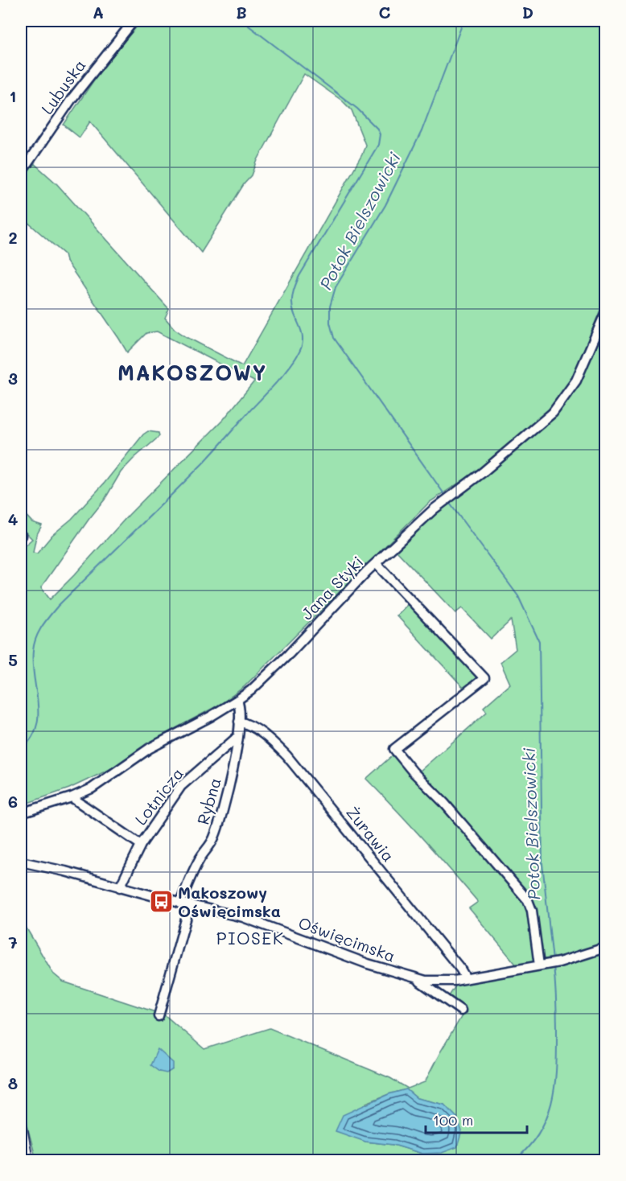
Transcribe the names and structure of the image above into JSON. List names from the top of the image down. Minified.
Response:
{"streets":{"street":["Lubuska","Jana Styki","Lotnicza","Rybna","Żurawia","Oświęcimska"]},"crossings":[["Jana Styki","Rybna"],["Lotnicza","Rybna"],["Lotnicza","Oświęcimska"],["Rybna","Żurawia"],["Rybna","Oświęcimska"],["Żurawia","Oświęcimska"]],"districts":["MAKOSZOWY","PIOSEK"],"water":["Potok Bielszowicki"],"places":{"bus stop":["Makoszowy Oświęcimska"]},"scale_bar":"100 m","grid":{"columns":["A","B","C","D"],"rows":["1","2","3","4","5","6","7","8"]}}
